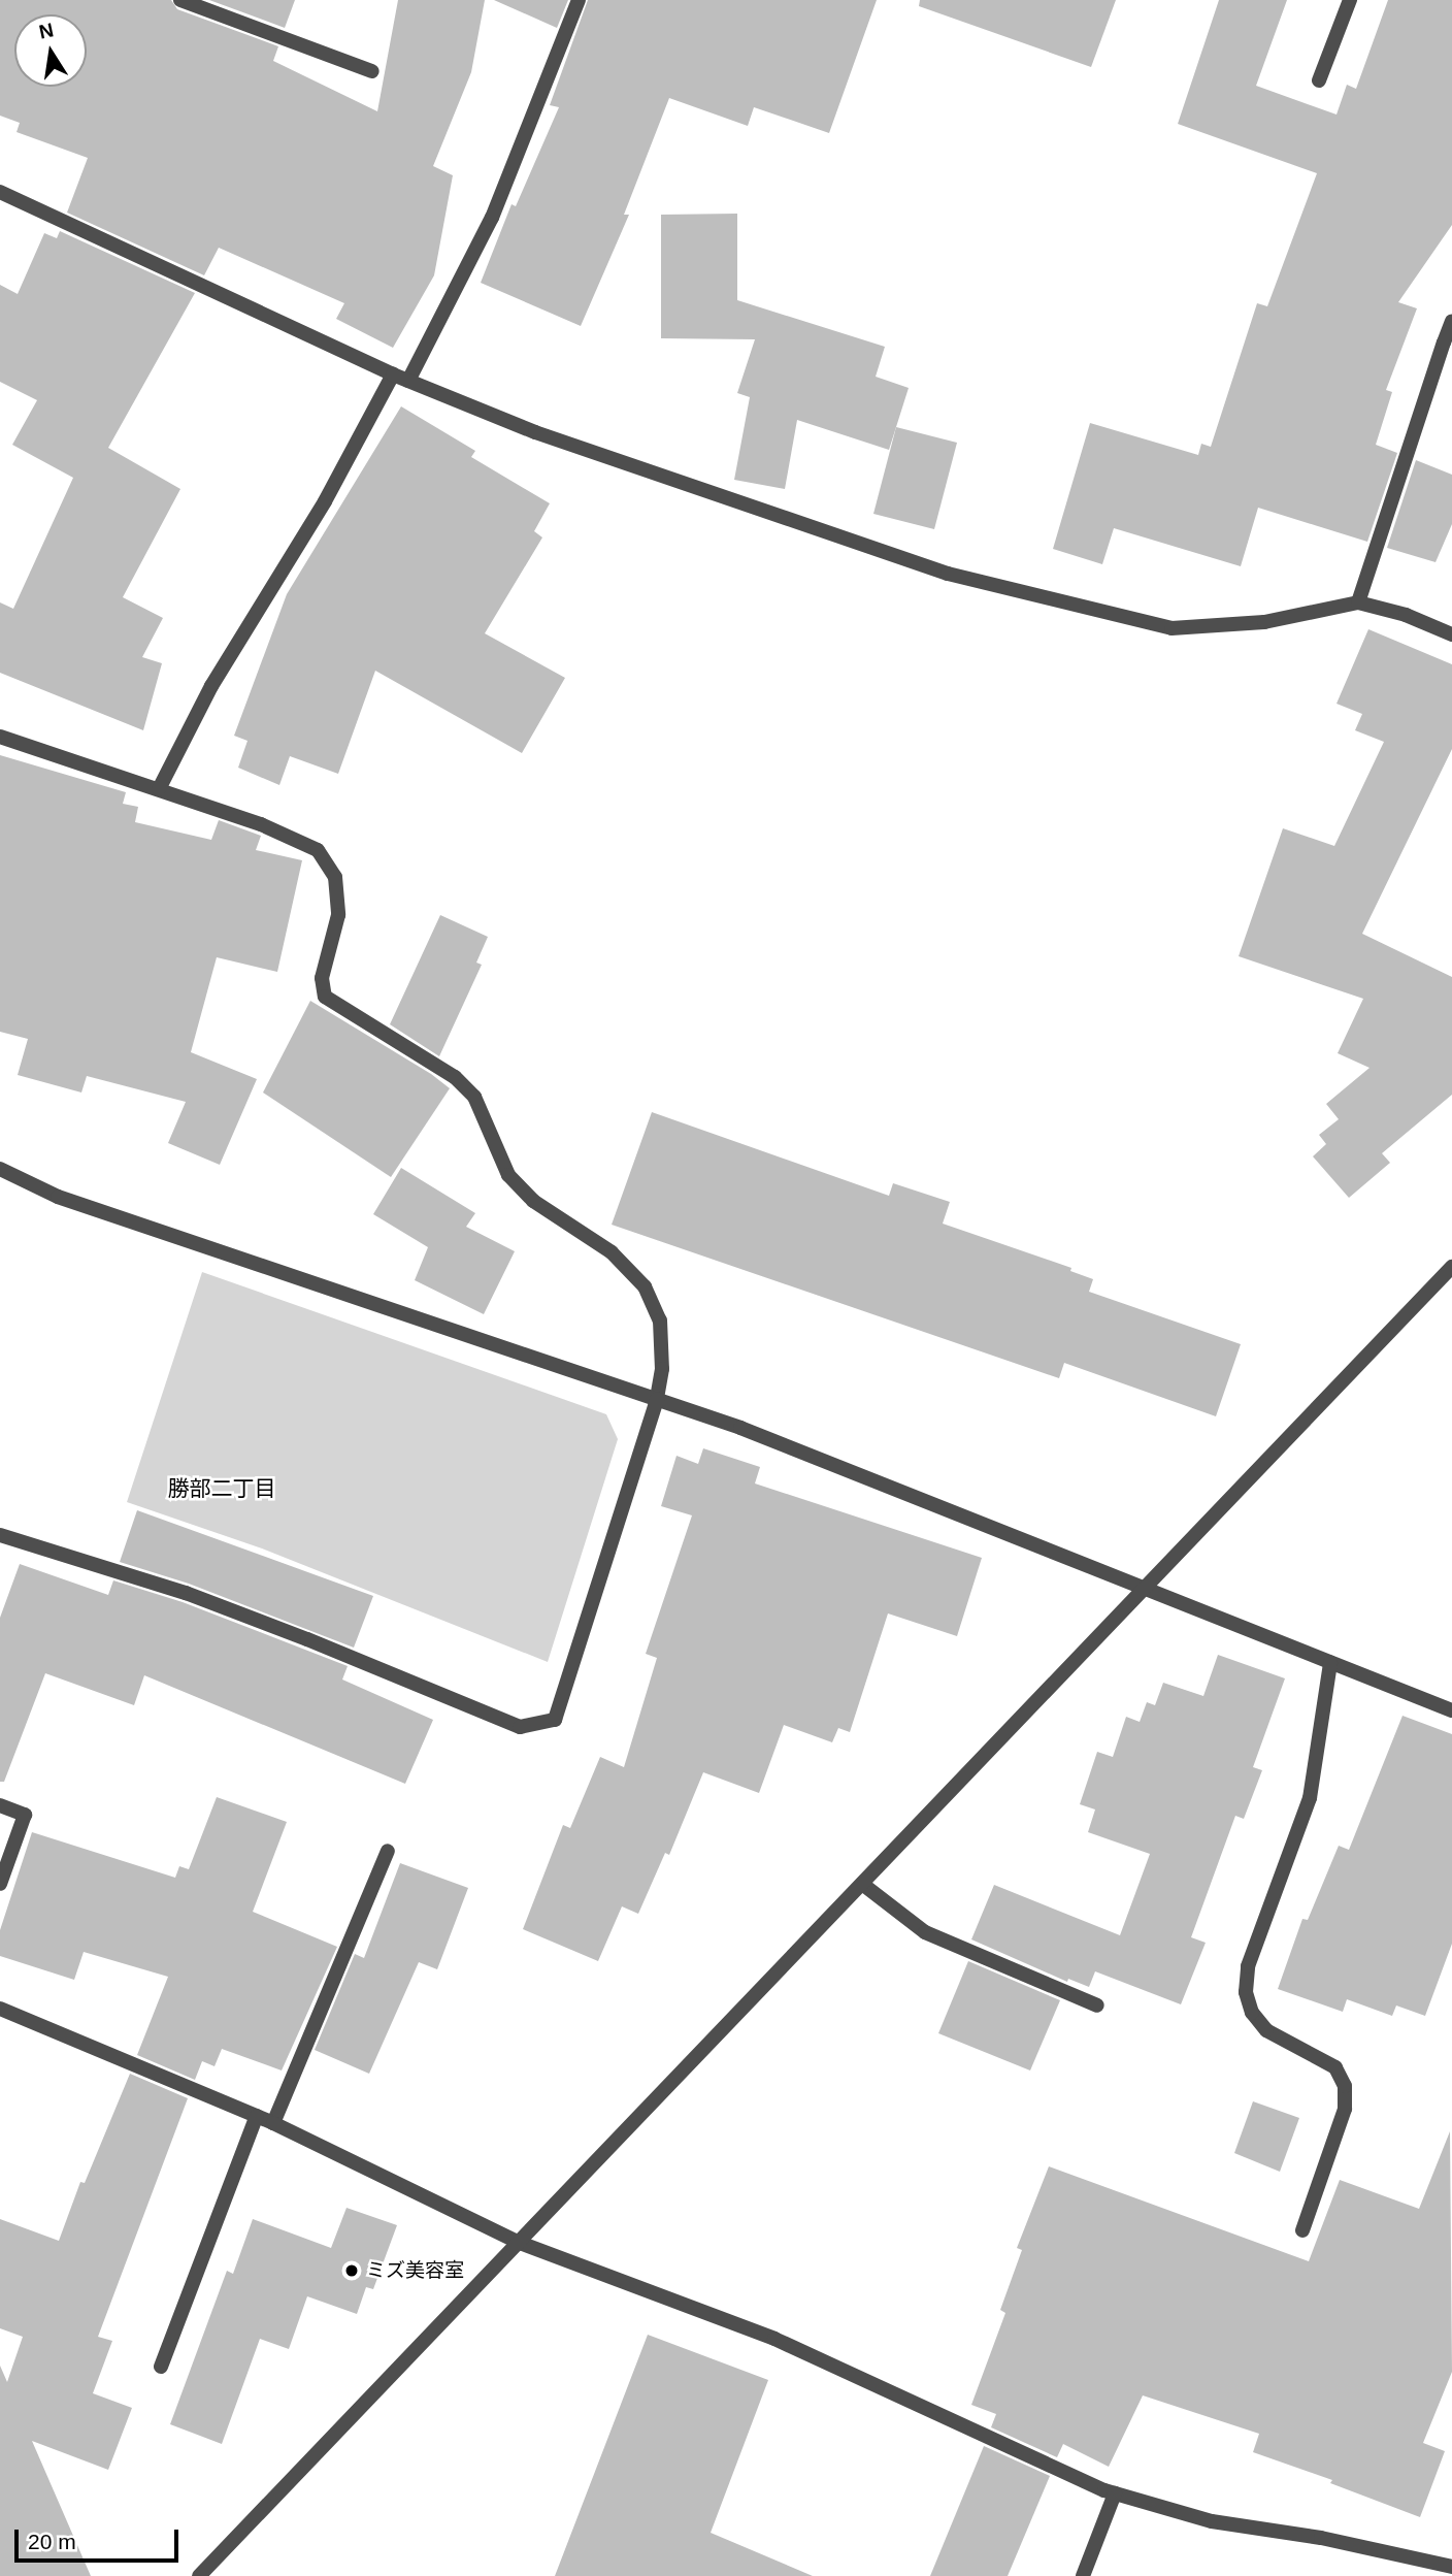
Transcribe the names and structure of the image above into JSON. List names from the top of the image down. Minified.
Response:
{"districts":["勝部二丁目"],"places":["ミズ美容室"],"scale_bar":"20 m","north":"top"}
